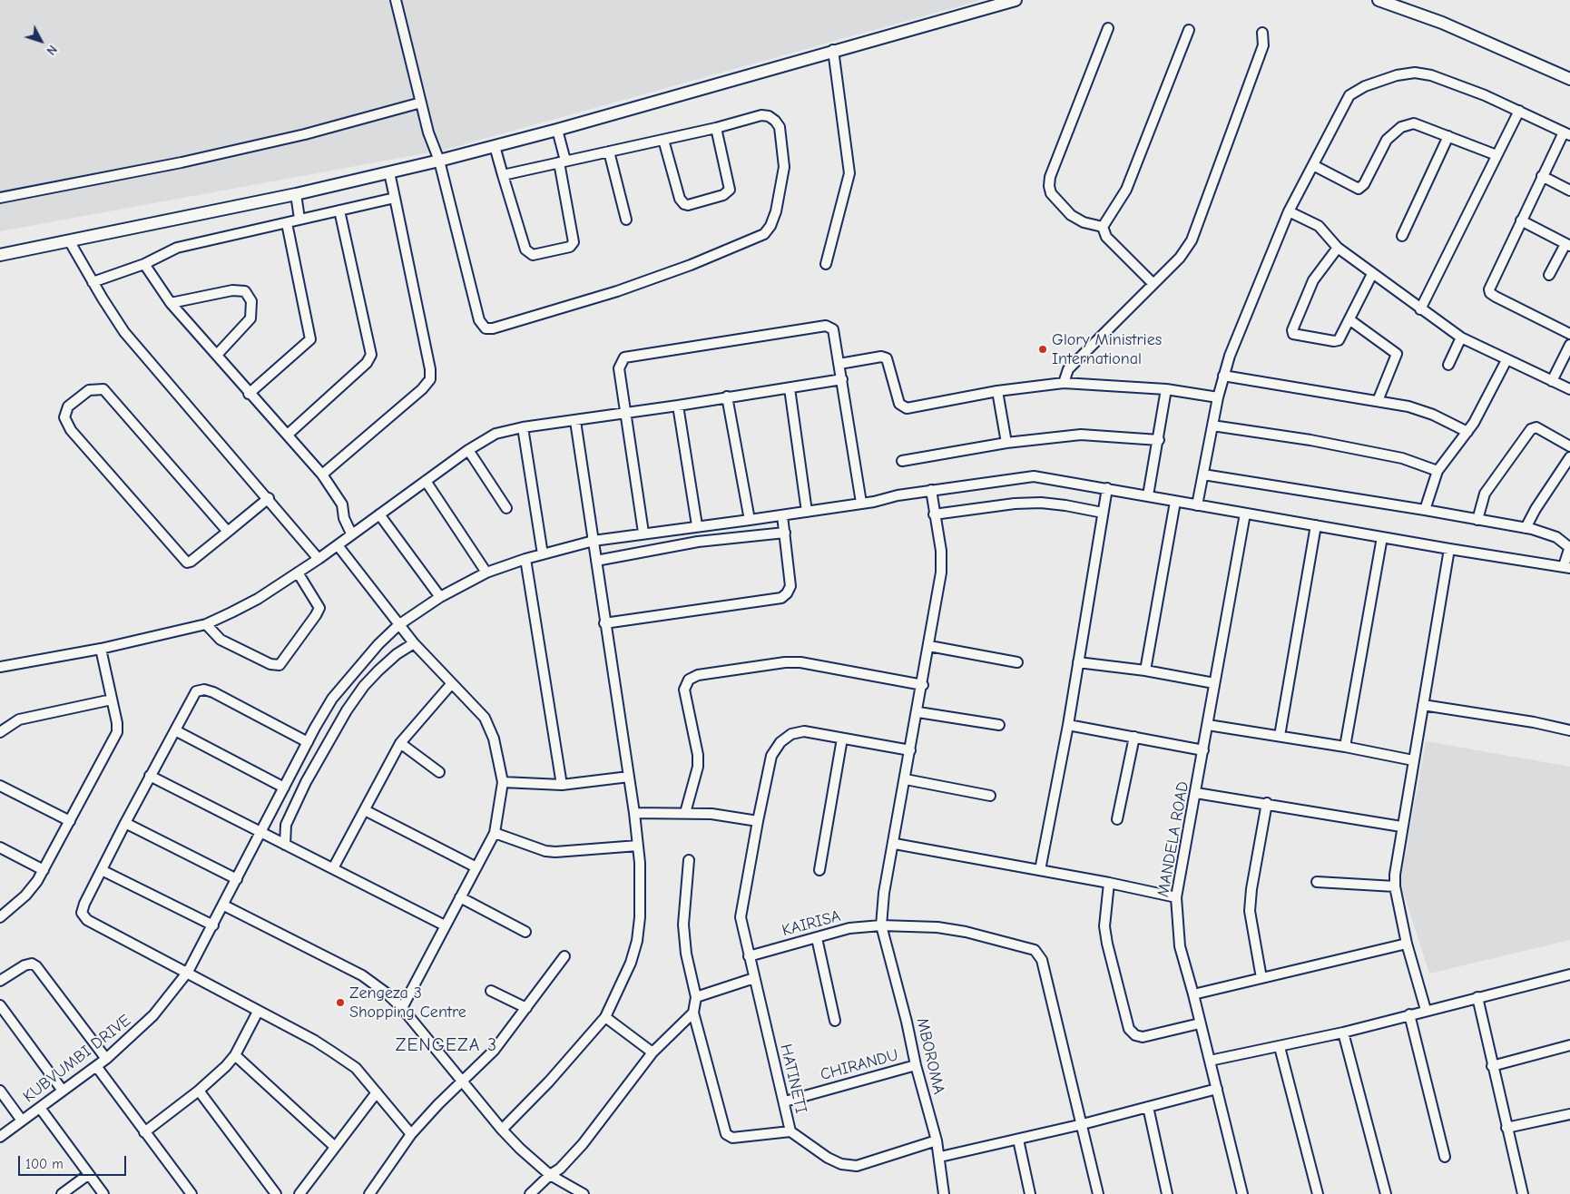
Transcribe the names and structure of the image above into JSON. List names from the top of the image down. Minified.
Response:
{"streets":{"street":["MANDELA ROAD","KAIRISA","MBOROMA","KUBVUMBI DRIVE","CHIRANDU","HATINETI"]},"crossings":[["MANDELA ROAD","KUBVUMBI DRIVE"],["KAIRISA","MBOROMA"],["KAIRISA","HATINETI"],["MBOROMA","CHIRANDU"],["MBOROMA","HATINETI"],["CHIRANDU","HATINETI"]],"districts":["ZENGEZA 3"],"places":["Glory Ministries International","Zengeza 3 Shopping Centre"],"scale_bar":"100 m","north":"bottom right"}
